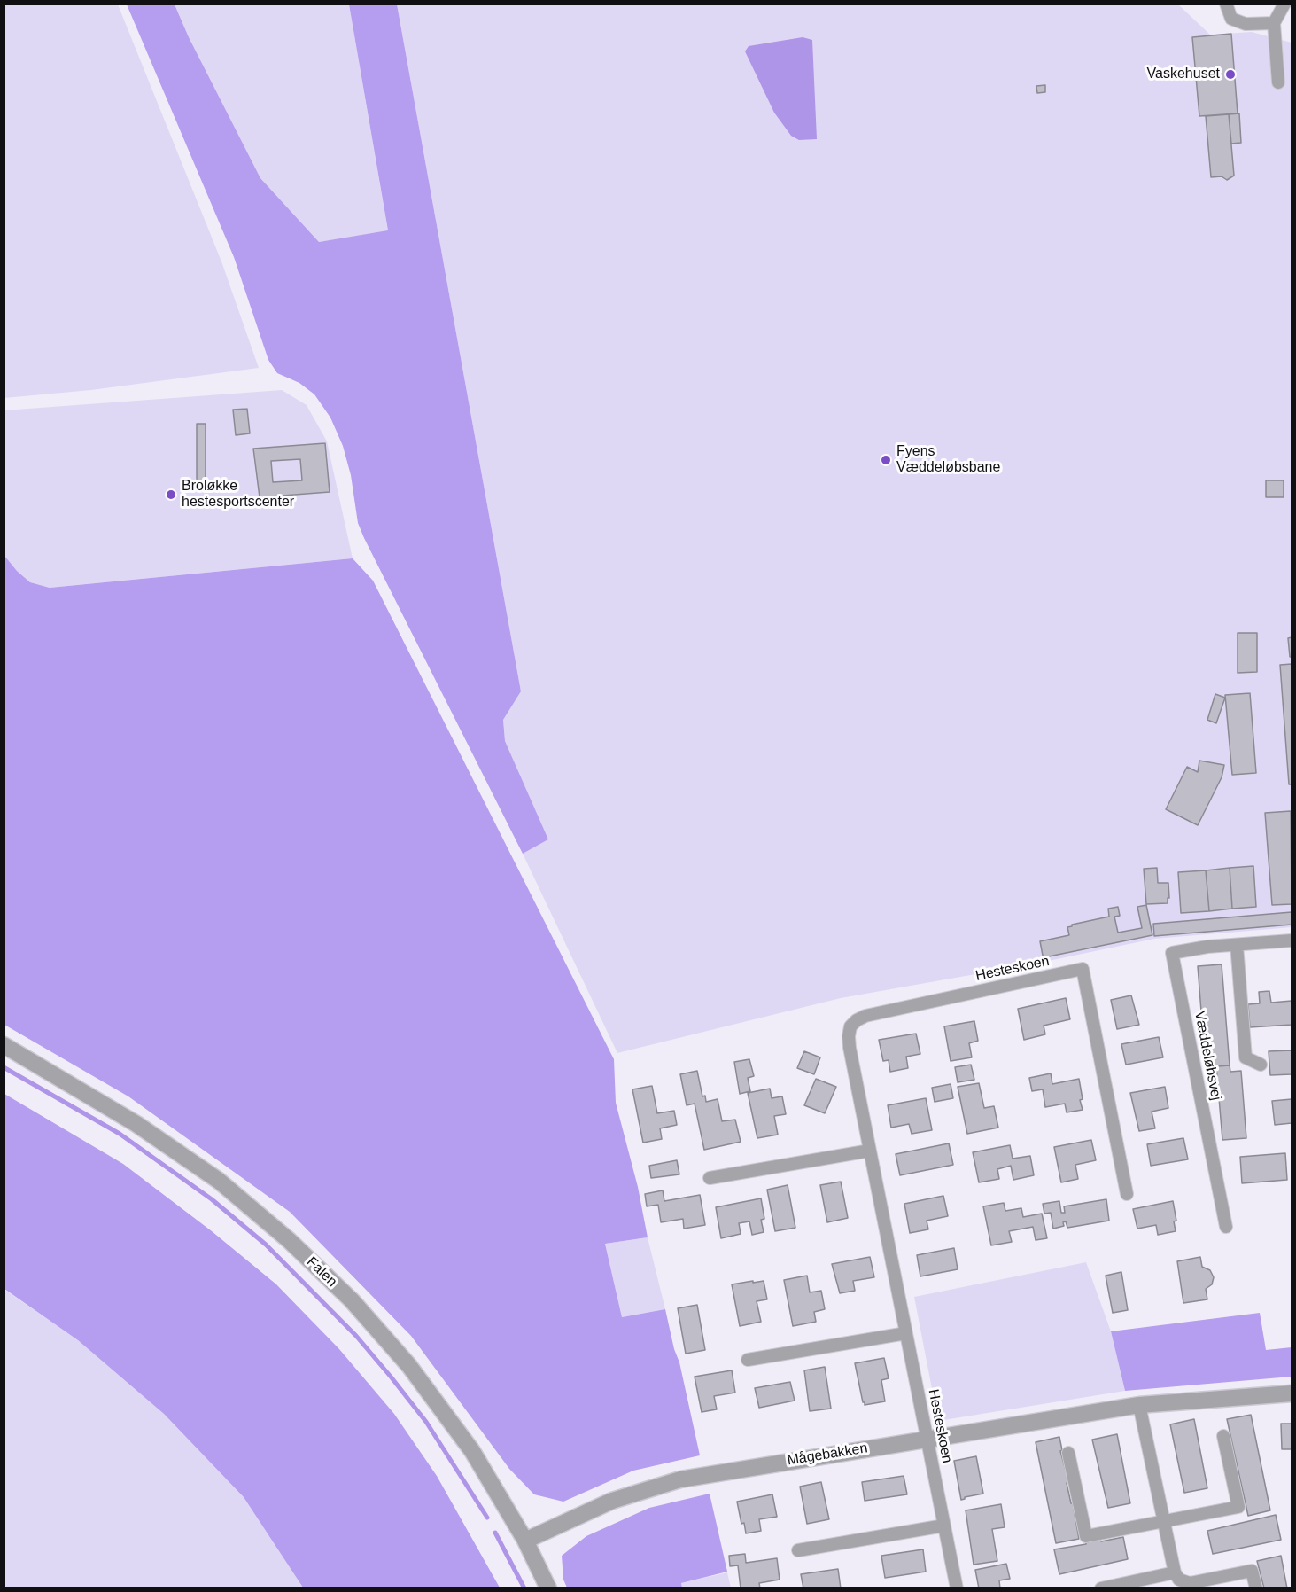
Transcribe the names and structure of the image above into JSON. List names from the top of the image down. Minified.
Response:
{"streets":{"street":["Hesteskoen","Væddeløbsvej","Falen","Mågebakken"]},"crossings":[["Hesteskoen","Mågebakken"],["Falen","Mågebakken"]],"places":["Vaskehuset","Fyens Væddeløbsbane","Broløkke hestesportscenter"]}
